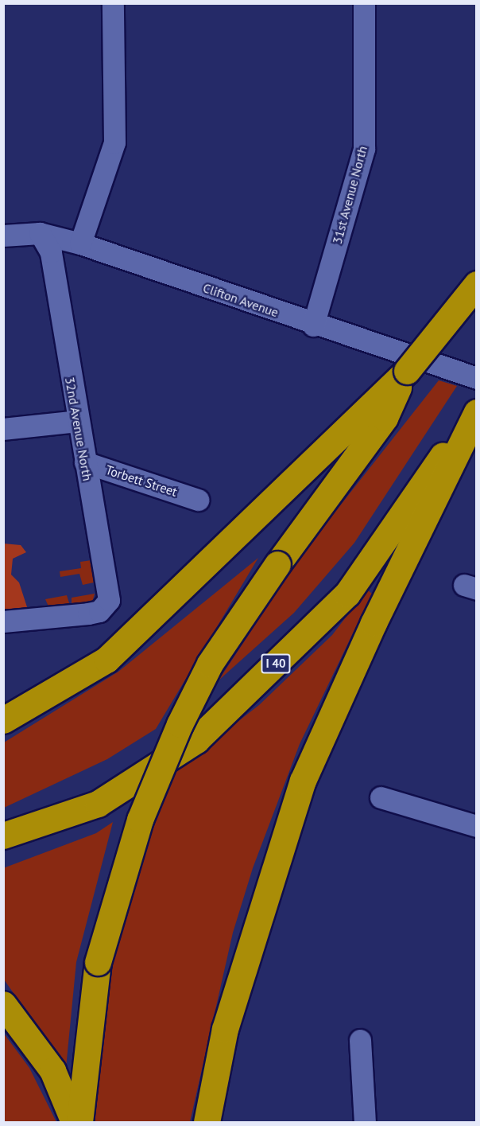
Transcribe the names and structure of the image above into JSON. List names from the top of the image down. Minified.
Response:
{"streets":{"highway":["I 40"],"street":["31st Avenue North","Clifton Avenue","32nd Avenue North","Torbett Street"]},"crossings":[["31st Avenue North","Clifton Avenue"],["Clifton Avenue","32nd Avenue North"],["32nd Avenue North","Torbett Street"]]}
